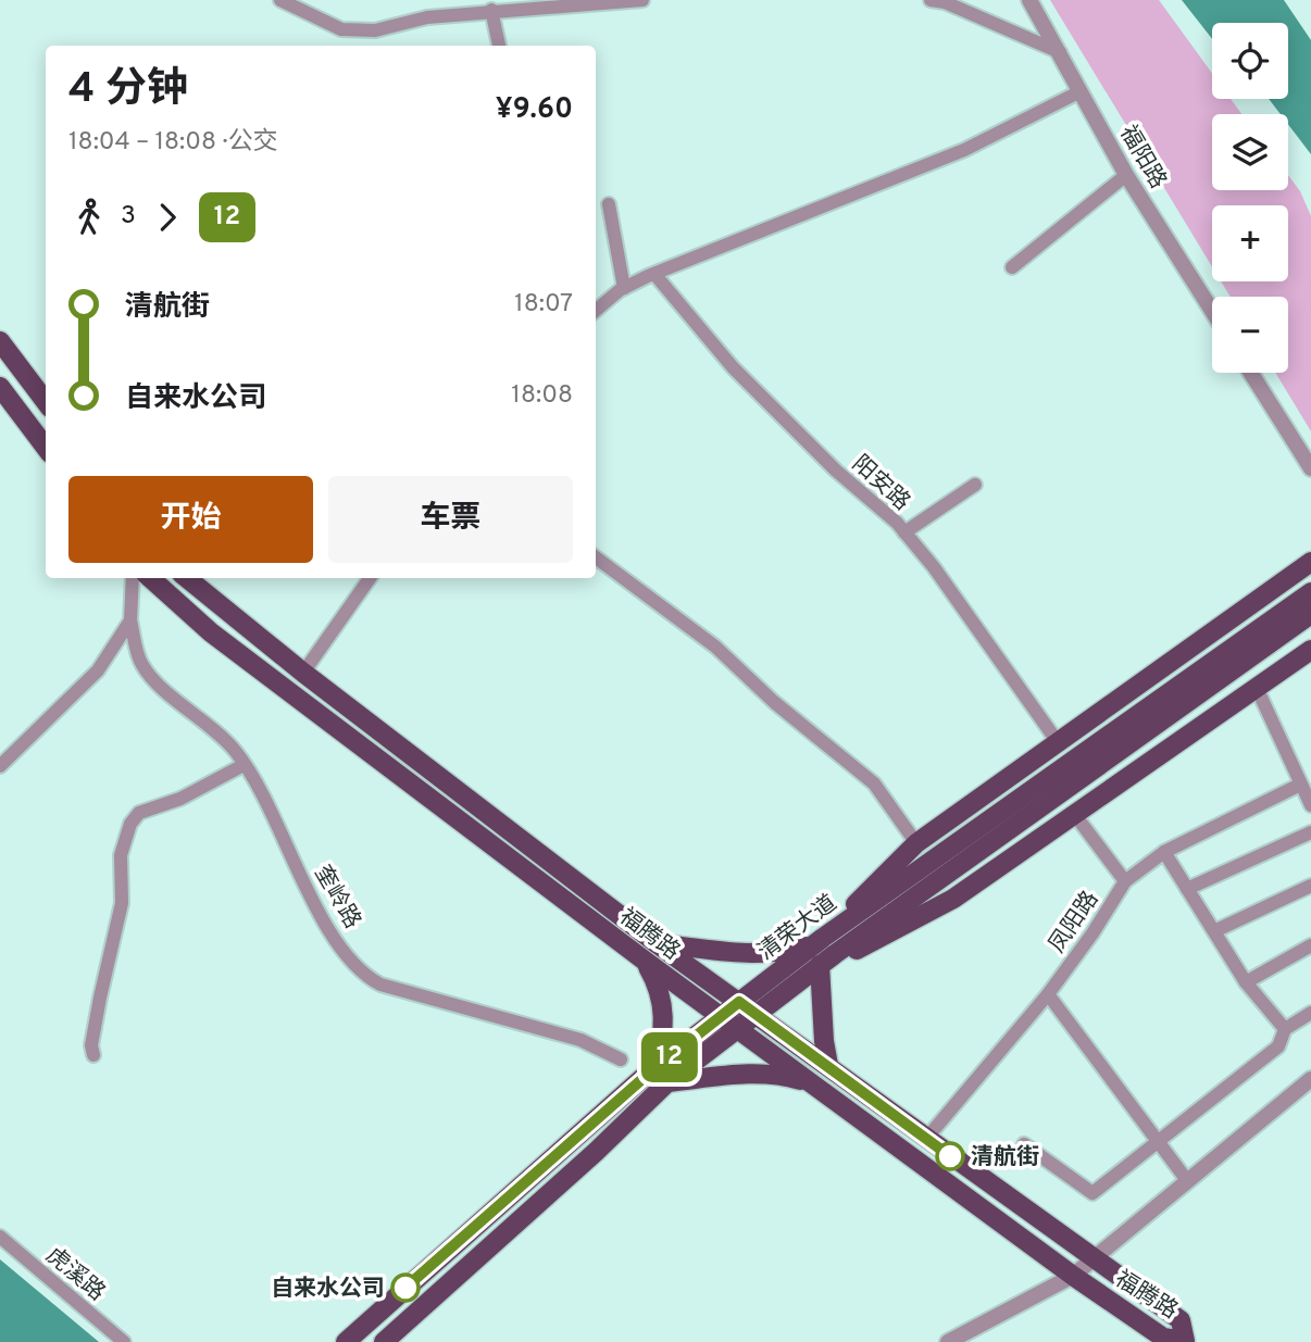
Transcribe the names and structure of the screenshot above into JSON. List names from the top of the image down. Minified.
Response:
{"streets":{"main road":["清荣大道","福腾路"],"street":["福阳路","阳安路","奎岭路","凤阳路","虎溪路"]},"crossings":[["凤阳路","福腾路"],["清荣大道","福腾路"]],"places":["清航街","自来水公司"],"lines":["bus line 12"],"page":{"on_map":"12","map_buttons":["+","−"],"heading":["4 分钟","18:04 – 18:08 · 公交","¥9.60"],"legs":["3","12"],"list":[{"name":"清航街","value":"18:07"},{"name":"自来水公司","value":"18:08"}],"buttons":["开始","车票"]}}
